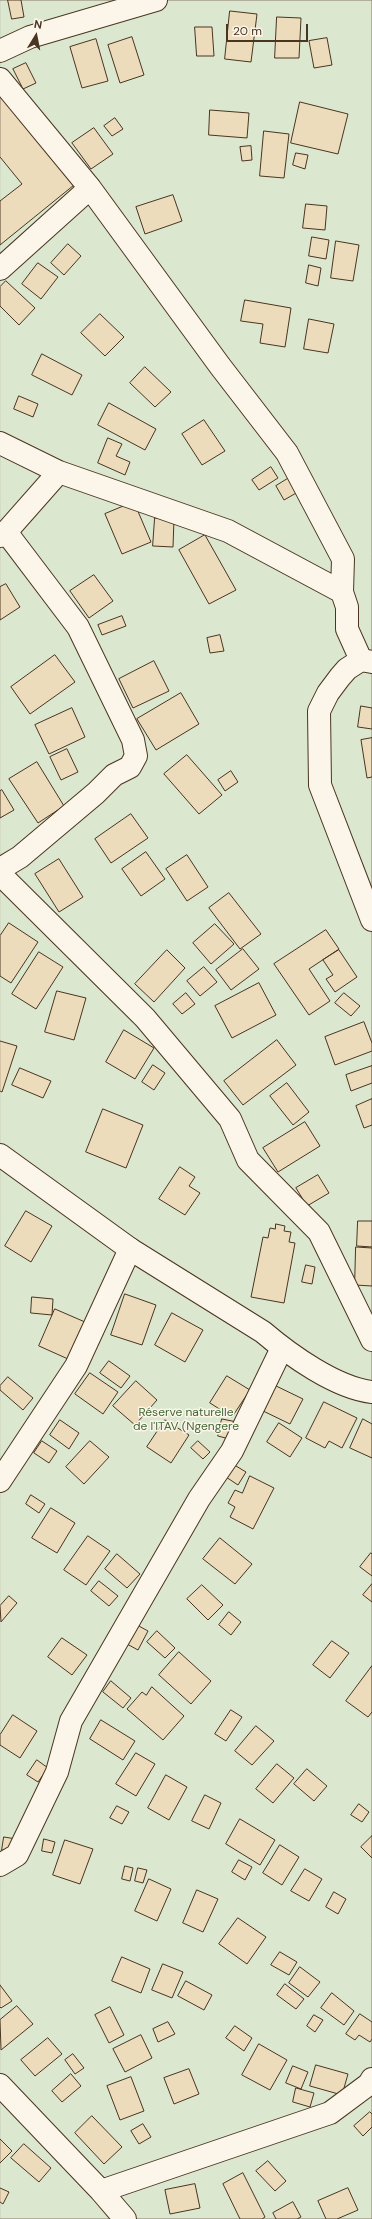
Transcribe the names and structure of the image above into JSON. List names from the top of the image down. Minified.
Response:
{"parks":["Réserve naturelle de l'ITAV (Ngengere"],"scale_bar":"20 m","north":"top"}
